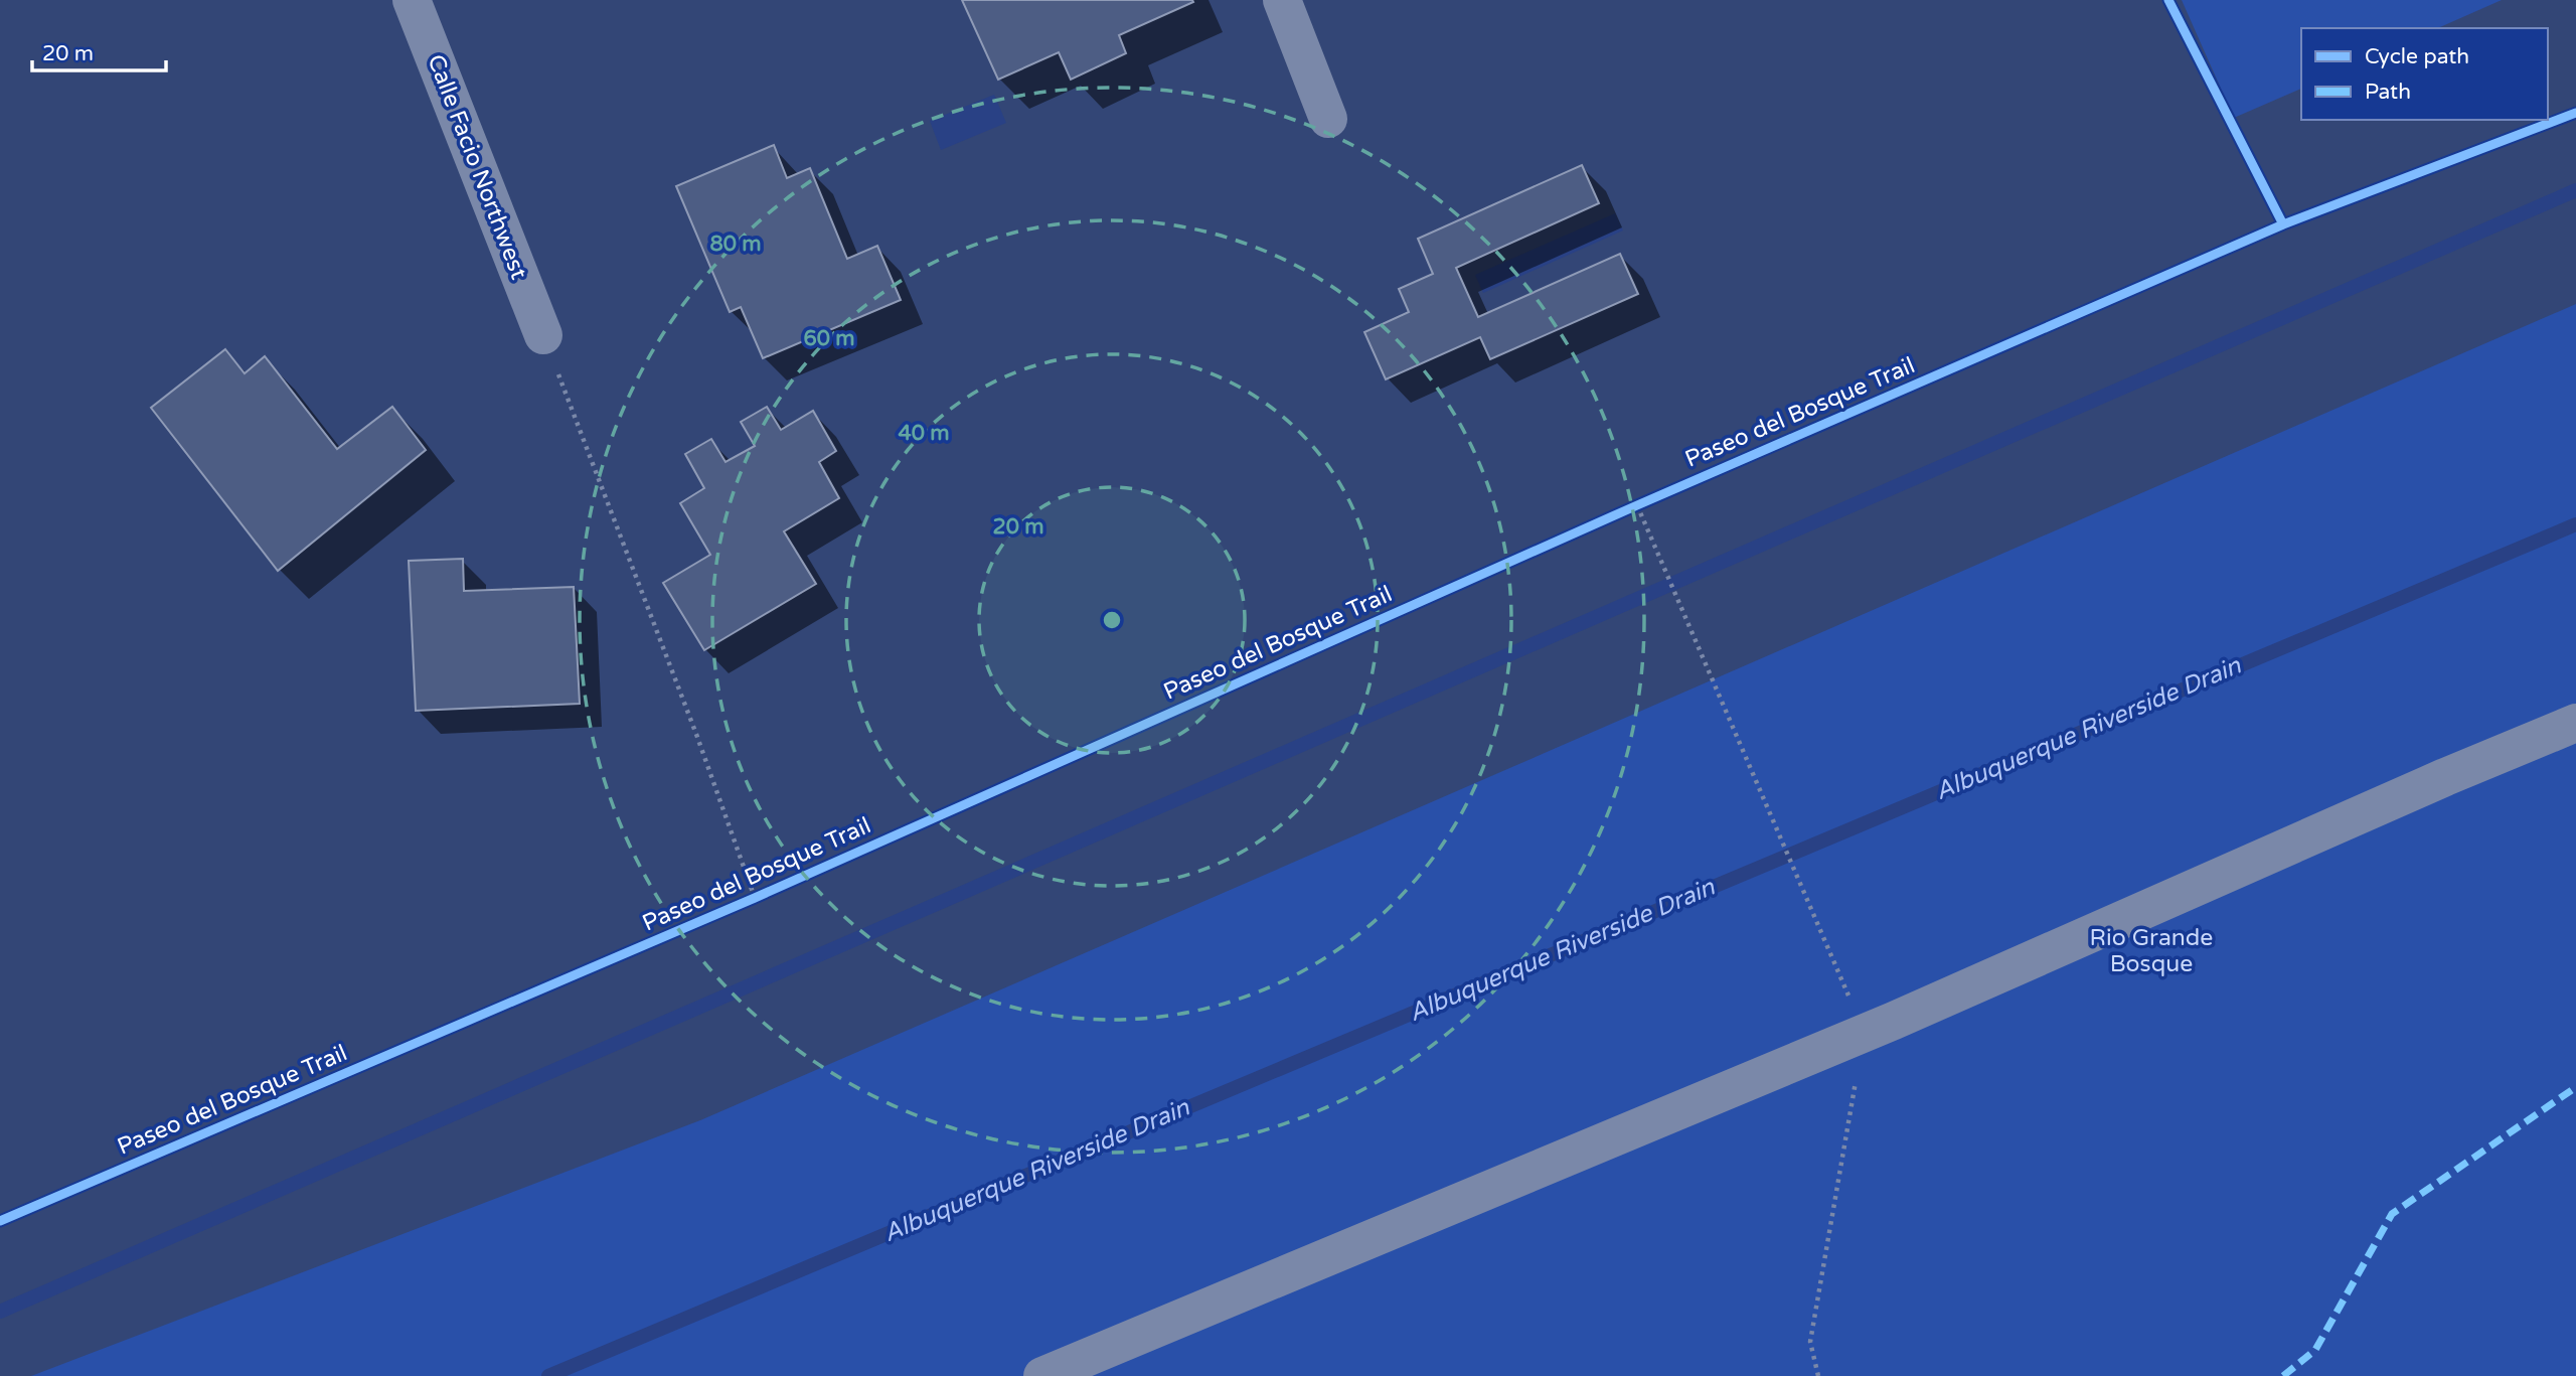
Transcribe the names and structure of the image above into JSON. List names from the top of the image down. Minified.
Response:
{"streets":{"street":["Calle Facio Northwest"],"cycle path":["Paseo del Bosque Trail"]},"water":["Albuquerque Riverside Drain"],"parks":["Rio Grande Bosque"],"legend":["Cycle path","Path"],"scale_bar":"20 m","rings":["80 m","60 m","40 m","20 m"]}
